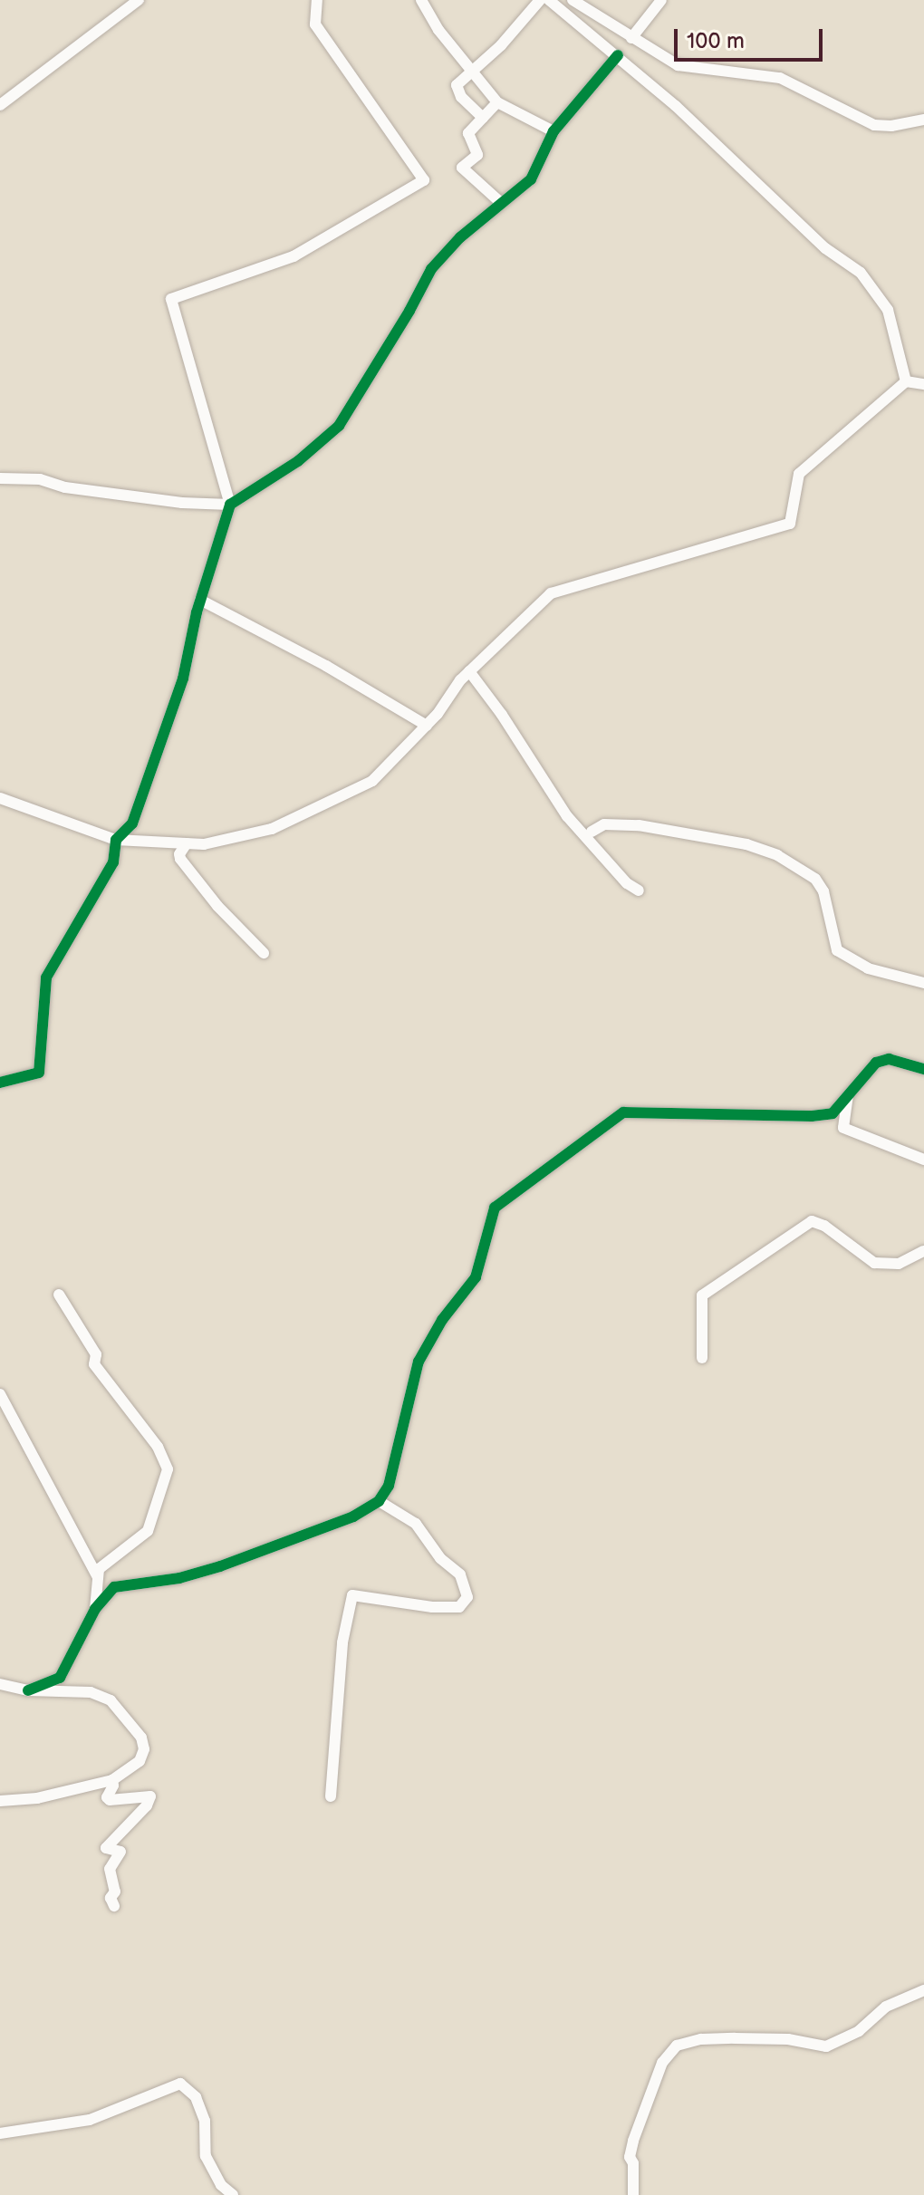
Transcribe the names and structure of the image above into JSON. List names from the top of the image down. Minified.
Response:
{"scale_bar":"100 m"}
